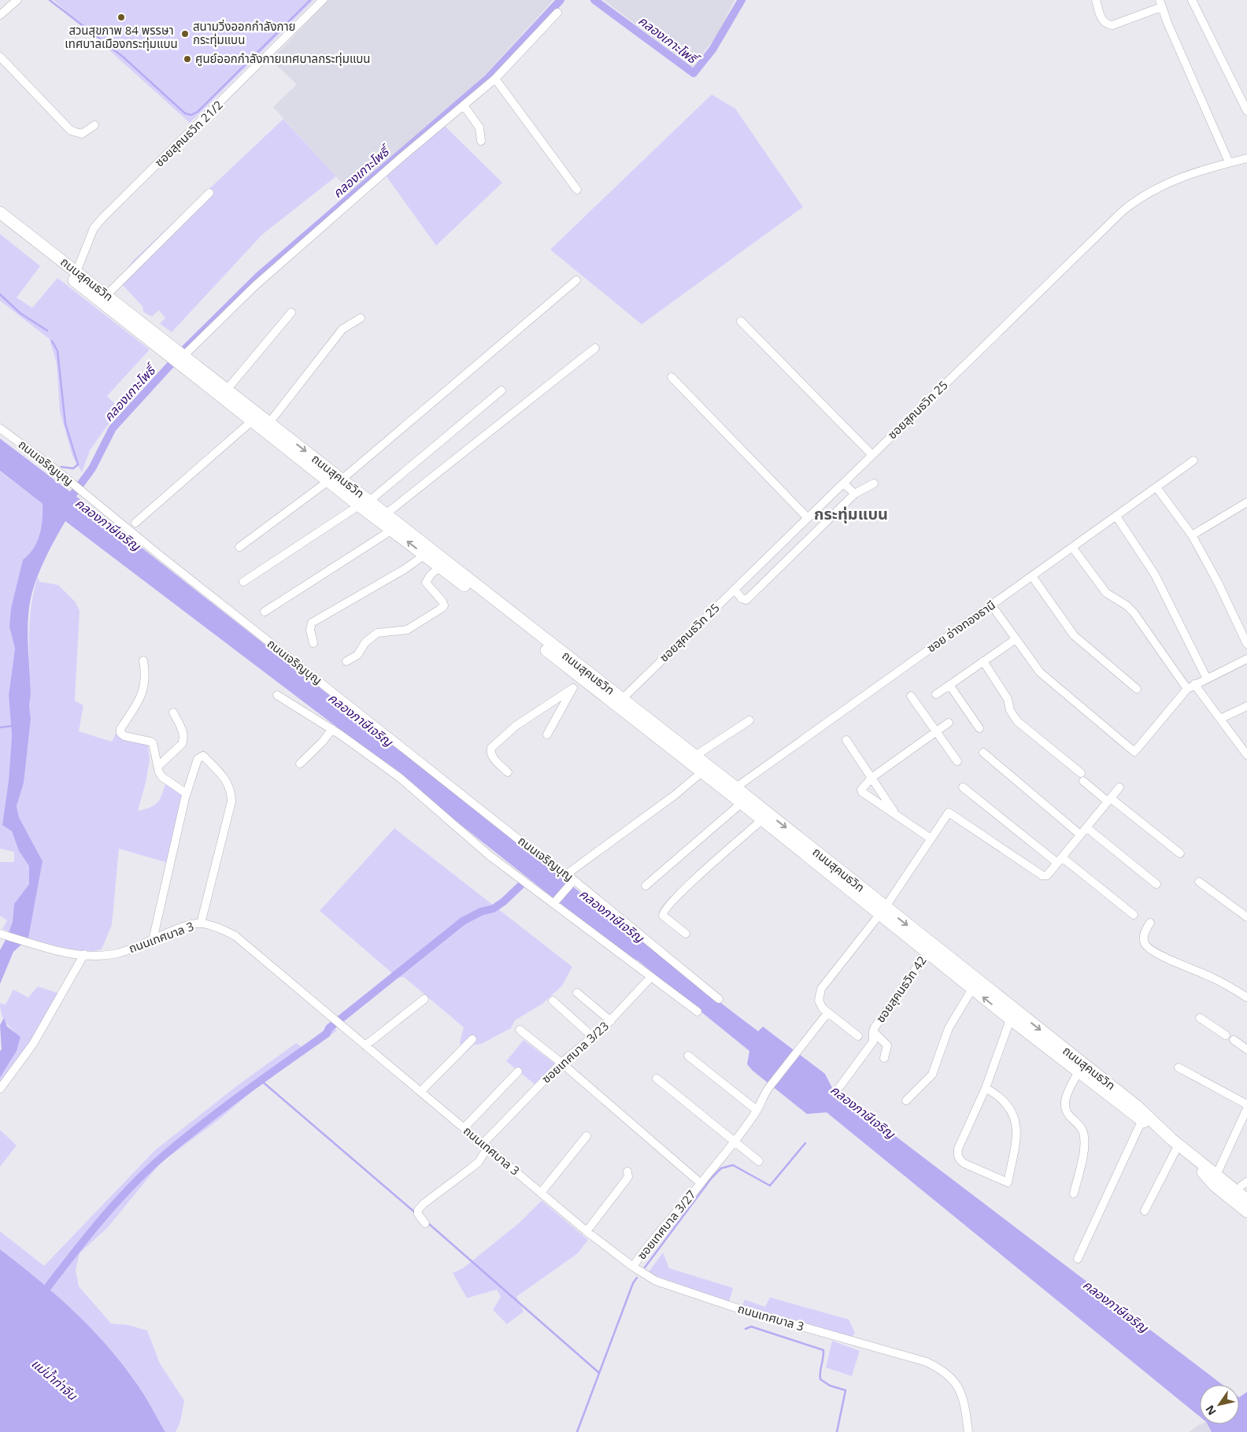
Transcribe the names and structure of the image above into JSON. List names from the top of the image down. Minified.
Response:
{"streets":{"main road":["ถนนสุคนธวิท"],"street":["ซอยสุคนธวิท 21/2","ซอยสุคนธวิท 25","ถนนเจริญบุญ","ซอย อ่างทองธานี","ถนนเทศบาล 3","ซอยสุคนธวิท 42","ซอยเทศบาล 3/23","ซอยเทศบาล 3/27"]},"crossings":[["ซอยสุคนธวิท 21/2","ถนนสุคนธวิท"],["ถนนสุคนธวิท","ซอยสุคนธวิท 25"],["ถนนสุคนธวิท","ซอย อ่างทองธานี"],["ถนนสุคนธวิท","ซอยสุคนธวิท 42"],["ถนนเทศบาล 3","ซอยเทศบาล 3/23"],["ถนนเทศบาล 3","ซอยเทศบาล 3/27"]],"districts":["กระทุ่มแบน"],"water":["คลองเกาะโพธิ์","คลองภาษีเจริญ","แม่น้ำท่าจีน"],"places":["สวนสุขภาพ 84 พรรษา เทศบาลเมืองกระทุ่มแบน","สนามวิ่งออกกำลังกาย กระทุ่มแบน","ศูนย์ออกกำลังกายเทศบาลกระทุ่มแบน"],"north":"bottom left"}
